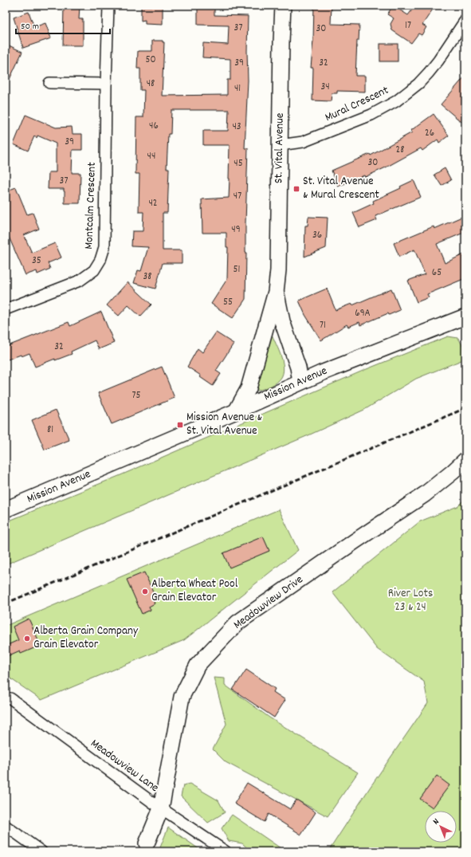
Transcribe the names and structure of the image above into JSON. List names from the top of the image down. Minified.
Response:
{"streets":{"street":["Mural Crescent","St. Vital Avenue","Montcalm Crescent","Mission Avenue","Meadowview Drive","Meadowview Lane"]},"crossings":[["Mural Crescent","St. Vital Avenue"],["St. Vital Avenue","Mission Avenue"],["Meadowview Drive","Meadowview Lane"]],"parks":["River Lots 23 & 24"],"places":{"transit":["St. Vital Avenue & Mural Crescent","Mission Avenue & St. Vital Avenue"],"other":["Alberta Wheat Pool Grain Elevator","Alberta Grain Company Grain Elevator"]},"house_numbers":["17","37","30","50","39","32","48","34","41","46","43","26","39","28","44","30","45","37","47","42","49","36","35","51","65","38","55","69A","71","32","75","81"],"scale_bar":"50 m","north":"top left"}
